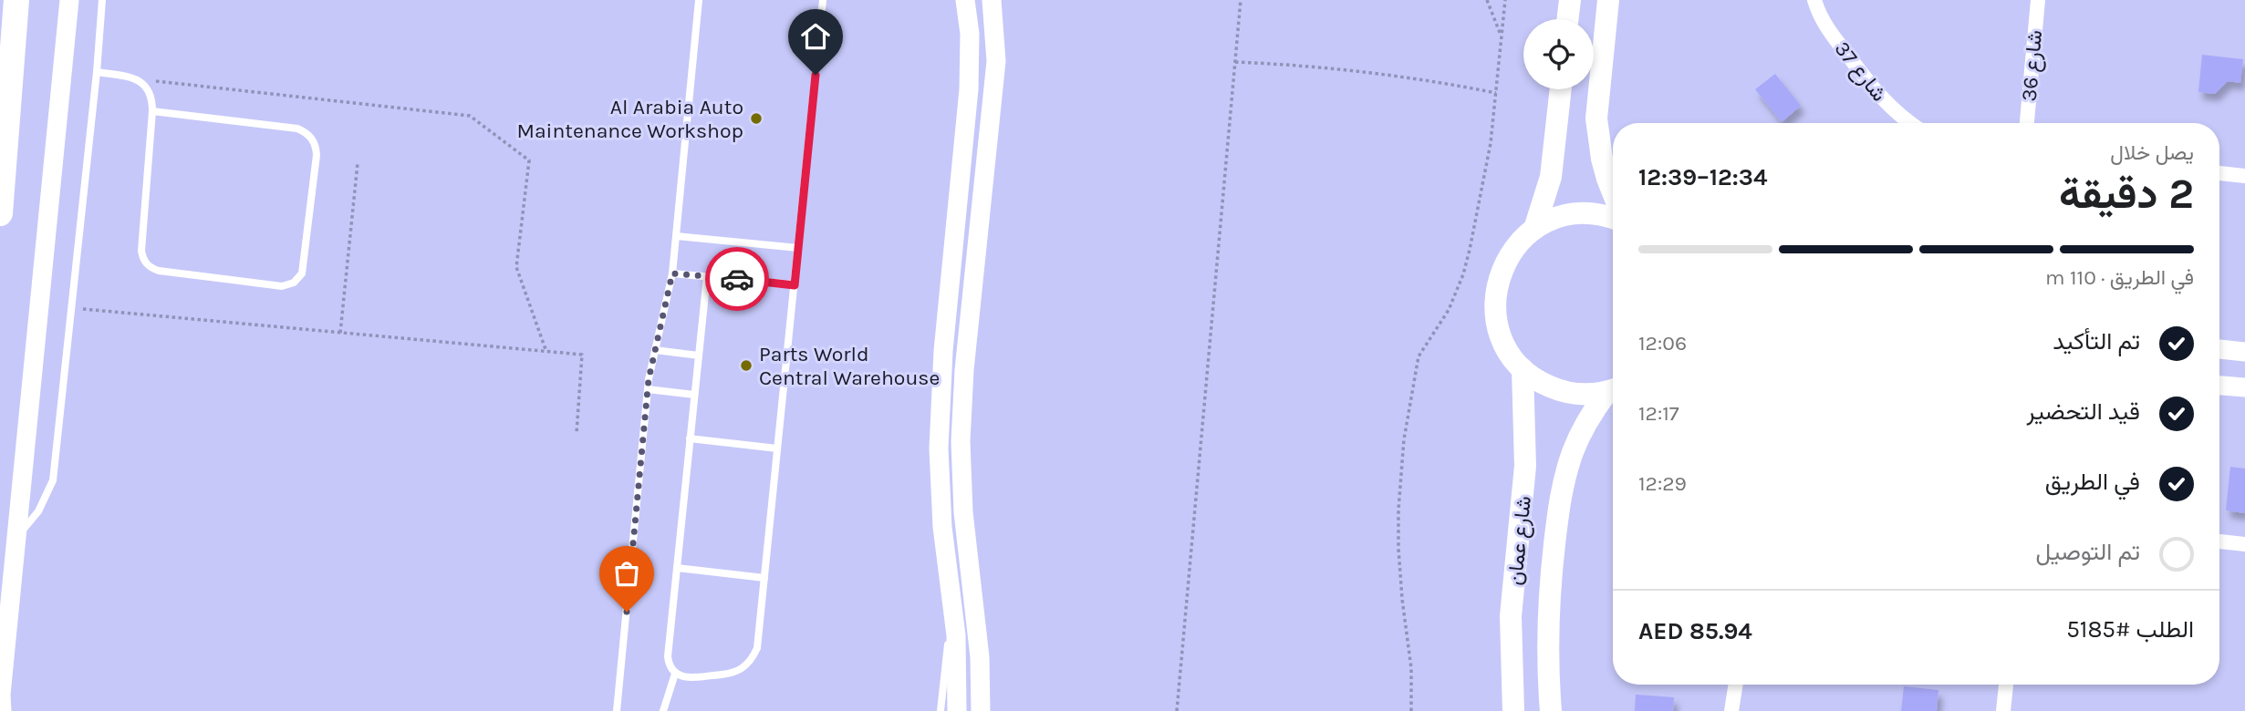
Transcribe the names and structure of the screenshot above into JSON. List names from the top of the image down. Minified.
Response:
{"streets":{"main road":["شارع عمان"],"street":["شارع 36","شارع 37"]},"places":["Al Arabia Auto Maintenance Workshop","Parts World Central Warehouse"],"page":{"heading":["2 دقيقة","يصل خلال","12:34–12:39"],"panel":["الطلب #5185","AED 85.94"],"bar":"في الطريق · 110 m","list":[["تم التأكيد","12:06"],["قيد التحضير","12:17"],["في الطريق","12:29"],"تم التوصيل"]}}
